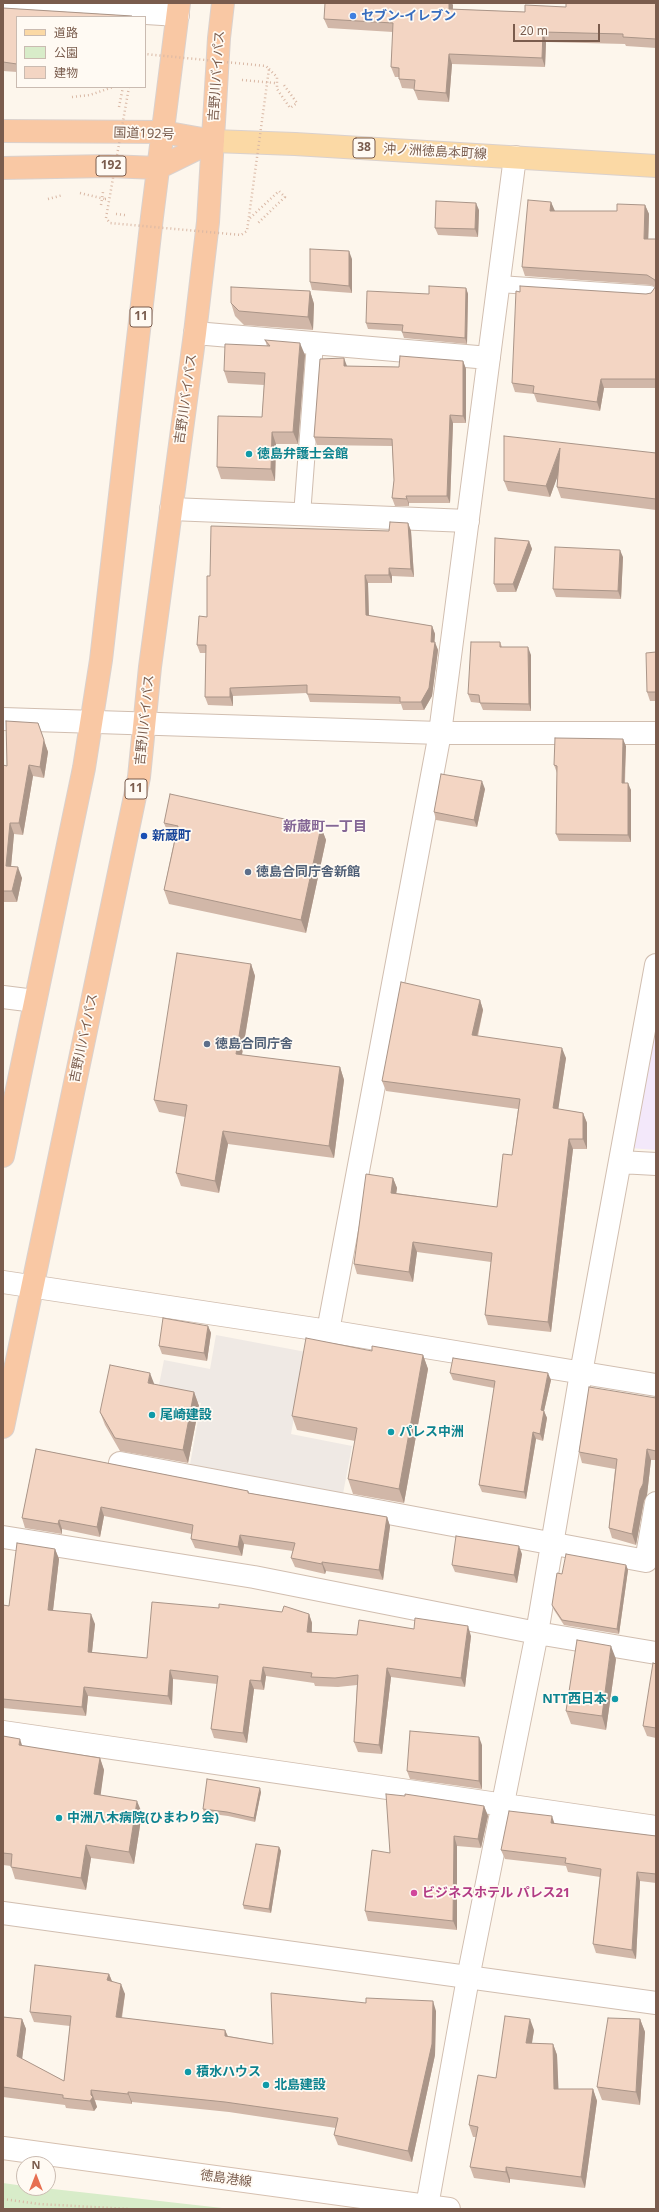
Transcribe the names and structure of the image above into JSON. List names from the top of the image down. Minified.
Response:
{"streets":{"highway":["吉野川バイパス","国道192号","192","11"],"main road":["38","沖ノ洲徳島本町線"],"street":["徳島港線"]},"crossings":[["吉野川バイパス","国道192号"],["吉野川バイパス","沖ノ洲徳島本町線"],["国道192号","沖ノ洲徳島本町線"],["国道192号","11"]],"districts":["新蔵町一丁目"],"places":["セブン-イレブン","徳島弁護士会館","新蔵町","徳島合同庁舎新館","徳島合同庁舎","尾崎建設","パレス中洲","NTT西日本","中洲八木病院(ひまわり会)","ビジネスホテル パレス21","積水ハウス","北島建設"],"legend":["道路","公園","建物"],"scale_bar":"20 m","north":"top"}
